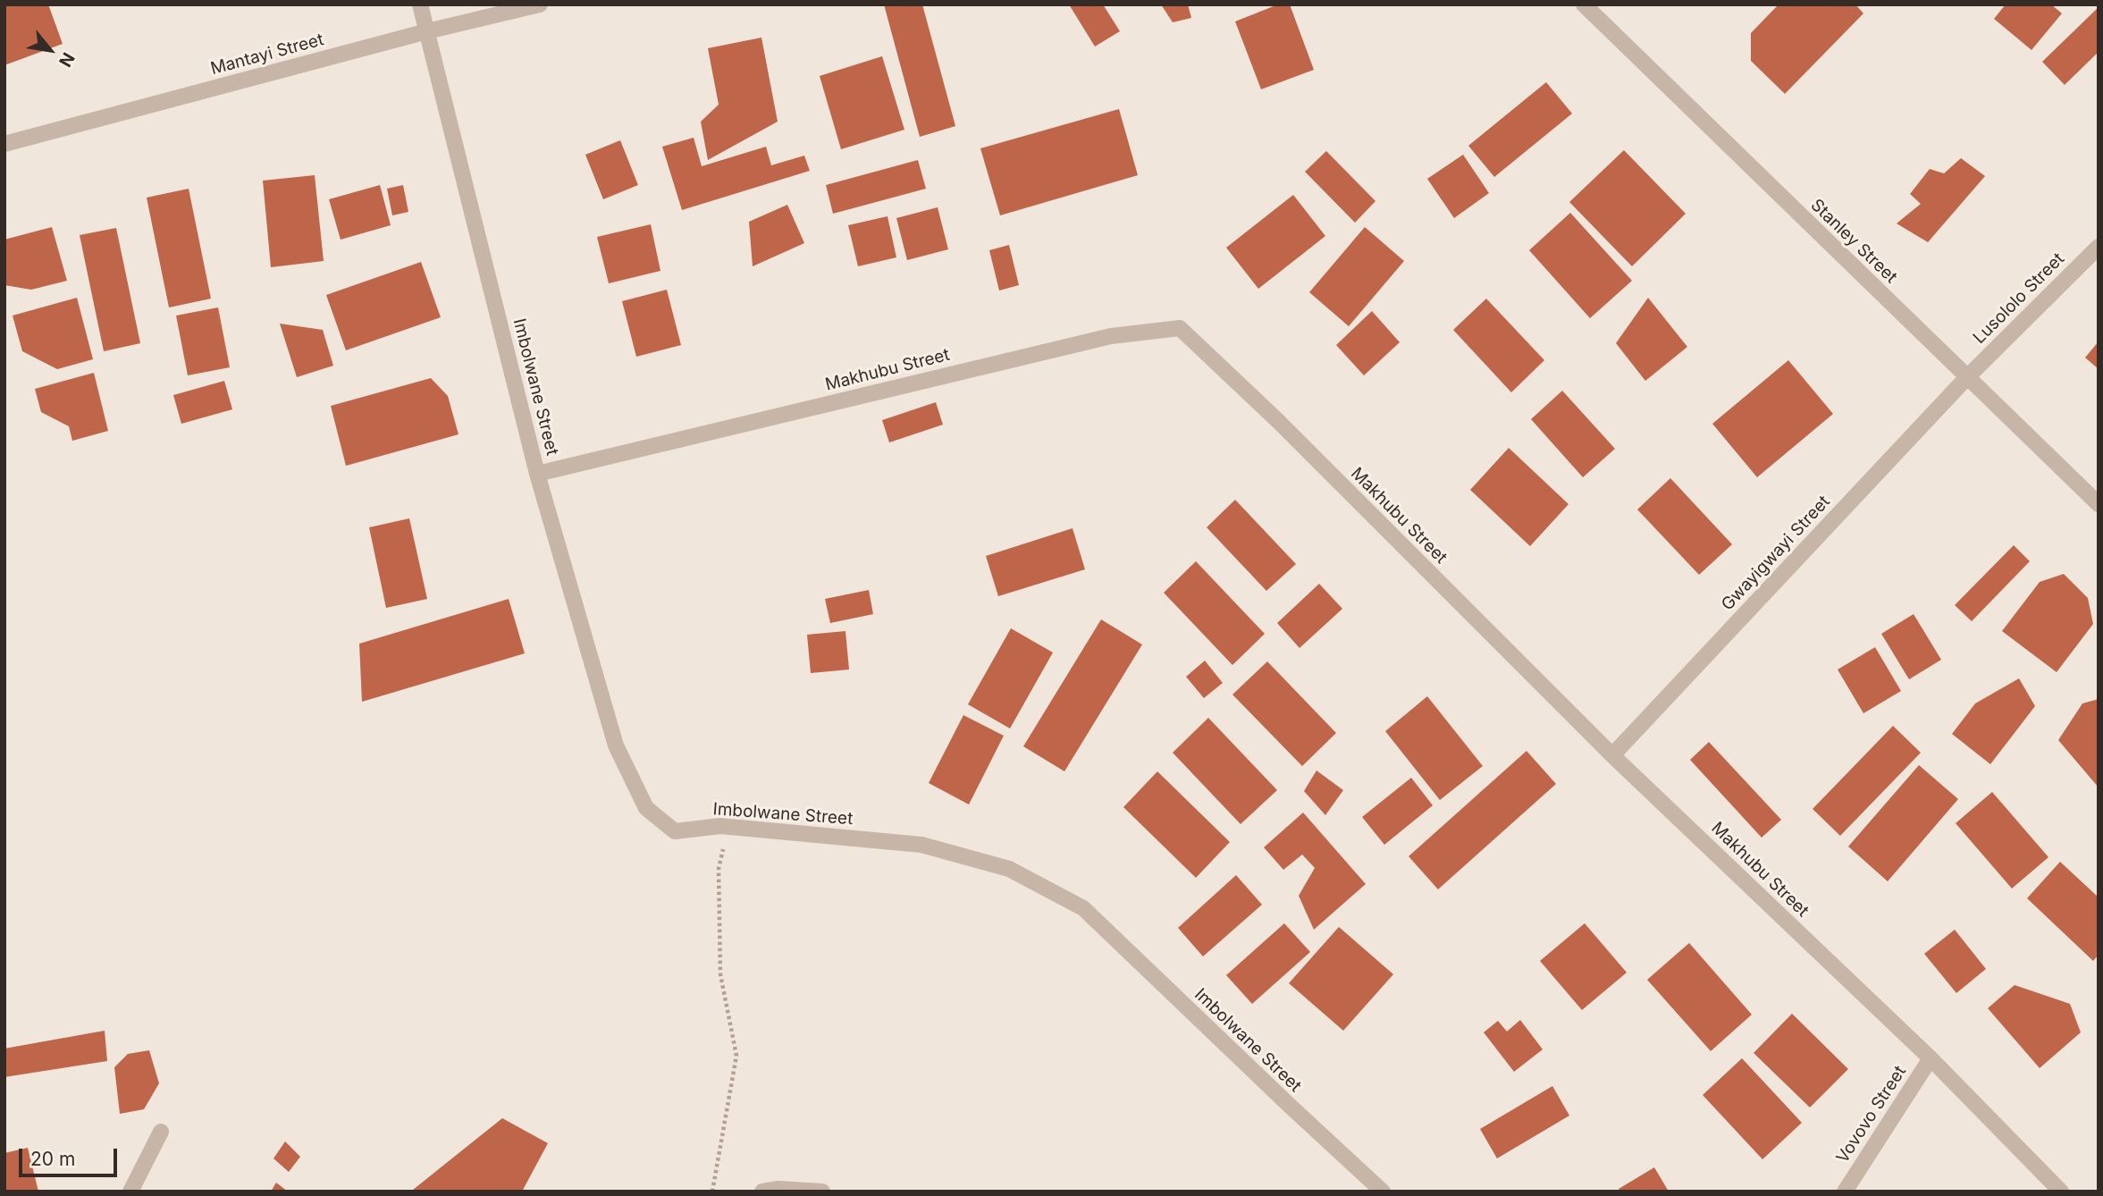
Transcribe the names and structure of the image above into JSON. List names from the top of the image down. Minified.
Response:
{"streets":{"street":["Mantayi Street","Stanley Street","Lusololo Street","Makhubu Street","Imbolwane Street","Gwayigwayi Street","Vovovo Street"]},"crossings":[["Mantayi Street","Imbolwane Street"],["Stanley Street","Lusololo Street"],["Stanley Street","Gwayigwayi Street"],["Lusololo Street","Gwayigwayi Street"],["Makhubu Street","Imbolwane Street"],["Makhubu Street","Gwayigwayi Street"],["Makhubu Street","Vovovo Street"]],"scale_bar":"20 m","north":"bottom right"}
